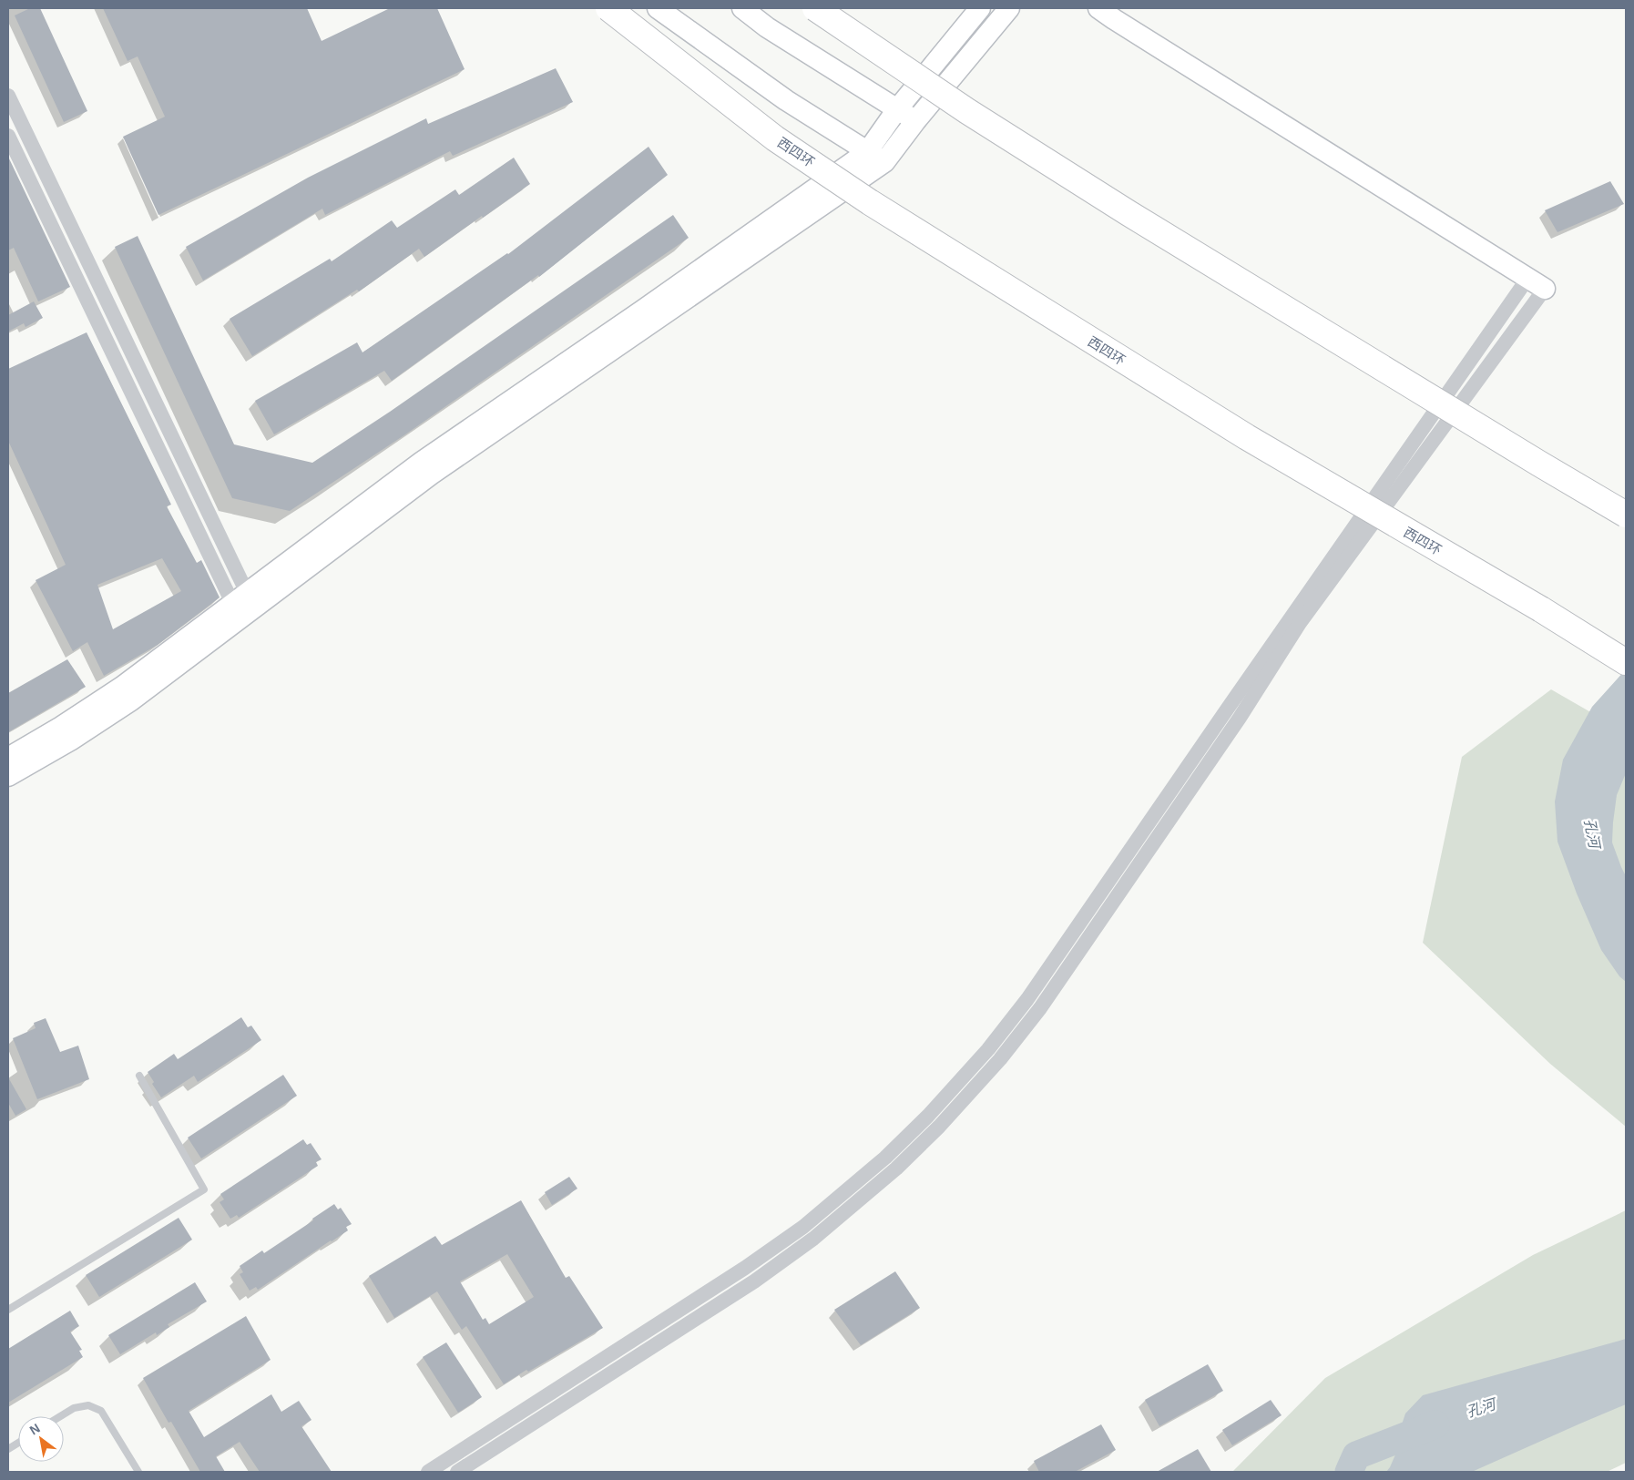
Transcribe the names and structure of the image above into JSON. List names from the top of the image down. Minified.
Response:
{"streets":{"highway":["西四环"]},"water":["孔河"],"north":"top left"}
